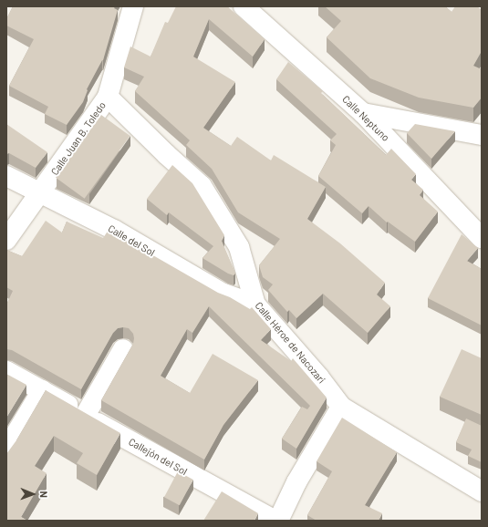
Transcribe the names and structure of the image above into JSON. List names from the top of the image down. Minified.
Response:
{"streets":{"street":["Calle Neptuno","Calle Juan B. Toledo","Calle del Sol","Calle Héroe de Nacozari","Callejón del Sol"]},"crossings":[["Calle Juan B. Toledo","Calle del Sol"],["Calle Juan B. Toledo","Calle Héroe de Nacozari"],["Calle del Sol","Calle Héroe de Nacozari"]],"north":"right"}
